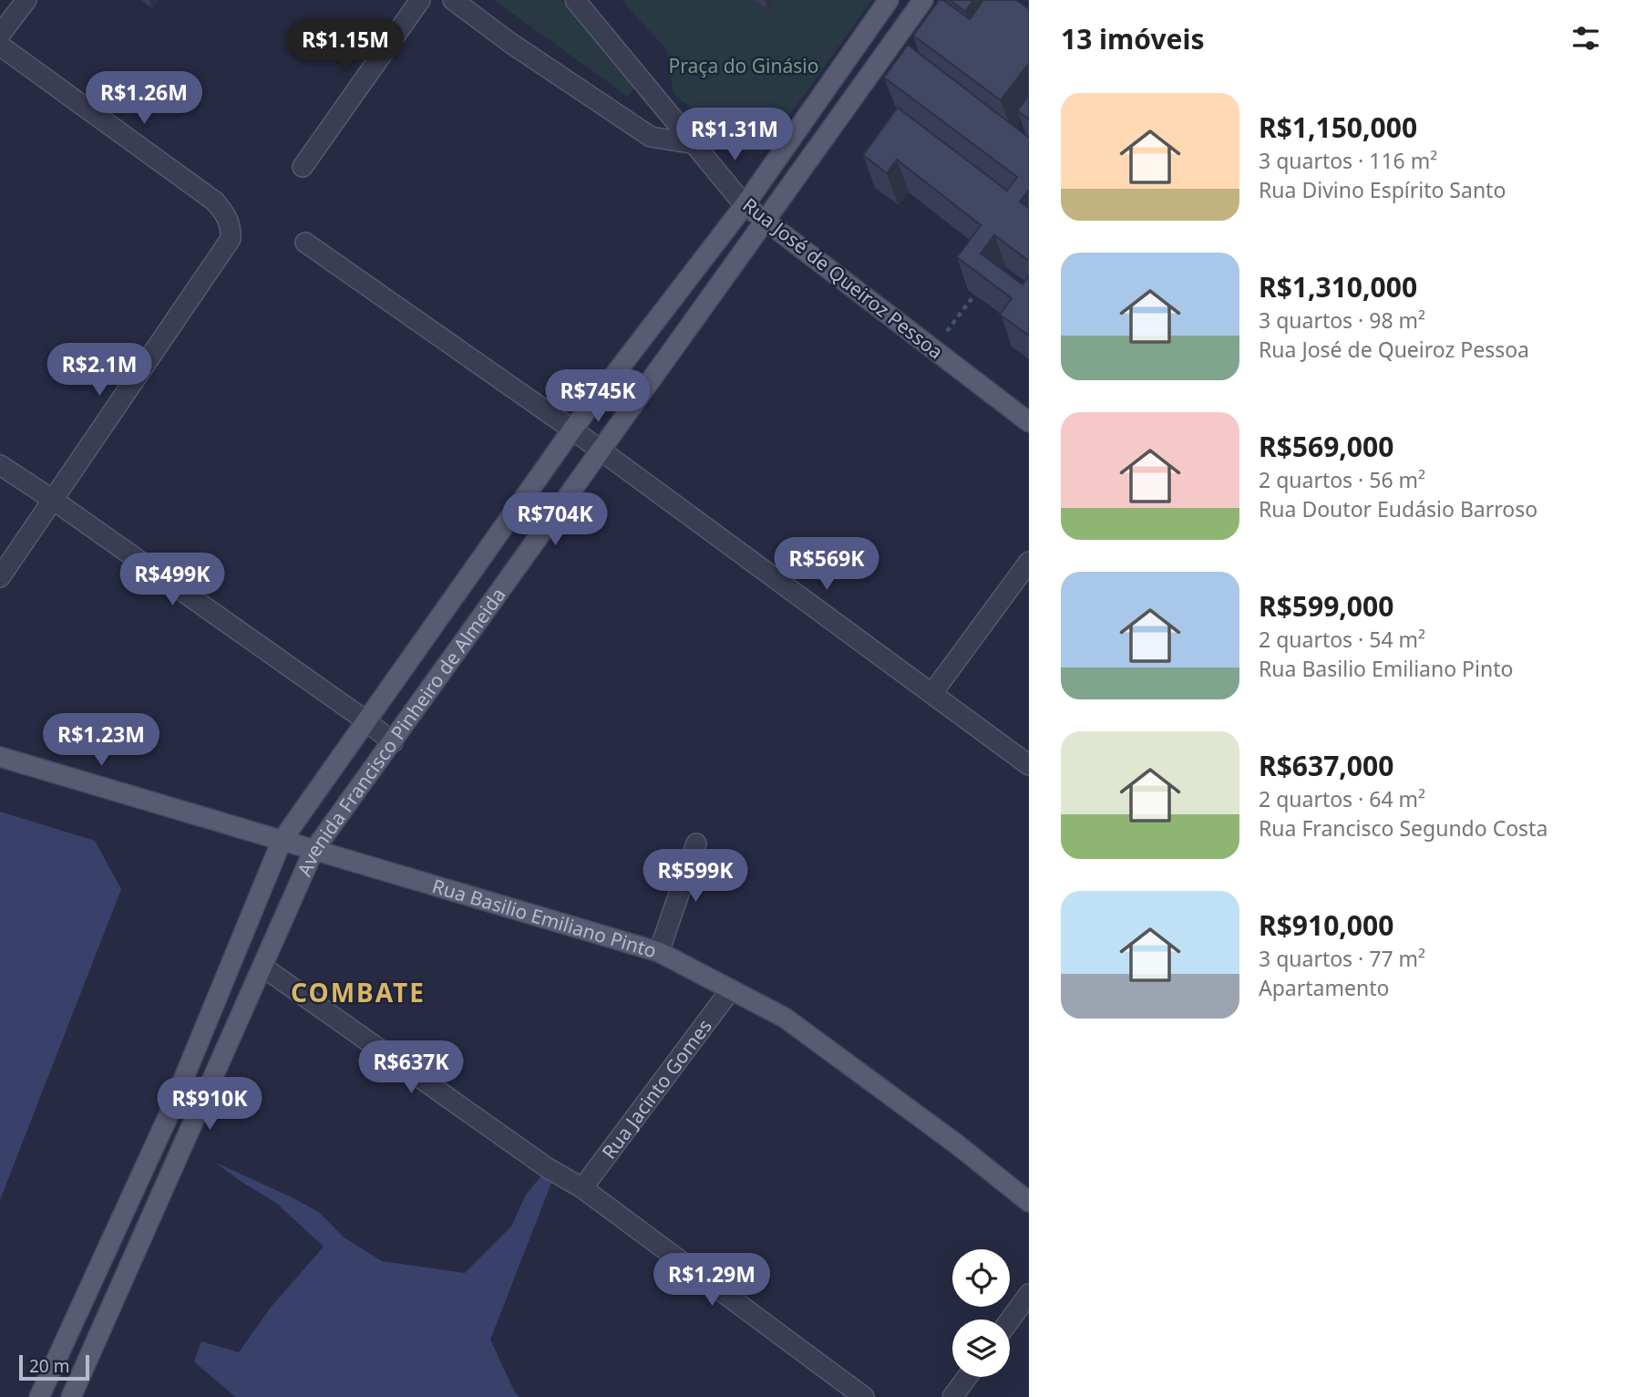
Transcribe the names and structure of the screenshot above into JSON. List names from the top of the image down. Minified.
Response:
{"streets":{"main road":["Rua José de Queiroz Pessoa","Avenida Francisco Pinheiro de Almeida","Rua Basilio Emiliano Pinto"],"street":["Rua Jacinto Gomes"]},"crossings":[["Rua José de Queiroz Pessoa","Avenida Francisco Pinheiro de Almeida"],["Avenida Francisco Pinheiro de Almeida","Rua Basilio Emiliano Pinto"],["Rua Basilio Emiliano Pinto","Rua Jacinto Gomes"]],"districts":["COMBATE"],"parks":["Praça do Ginásio"],"scale_bar":"20 m","page":{"heading":"13 imóveis","price":["R$1.15M","R$1.26M","R$1.31M","R$2.1M","R$745K","R$704K","R$569K","R$499K","R$1.23M","R$599K","R$637K","R$910K","R$1.29M"],"list":[{"name":"R$1,150,000","note":"3 quartos · 116 m² · Rua Divino Espírito Santo"},{"name":"R$1,310,000","note":"3 quartos · 98 m² · Rua José de Queiroz Pessoa"},{"name":"R$569,000","note":"2 quartos · 56 m² · Rua Doutor Eudásio Barroso"},{"name":"R$599,000","note":"2 quartos · 54 m² · Rua Basilio Emiliano Pinto"},{"name":"R$637,000","note":"2 quartos · 64 m² · Rua Francisco Segundo Costa"},{"name":"R$910,000","note":"3 quartos · 77 m² · Apartamento"}],"scale":"20 m"}}
